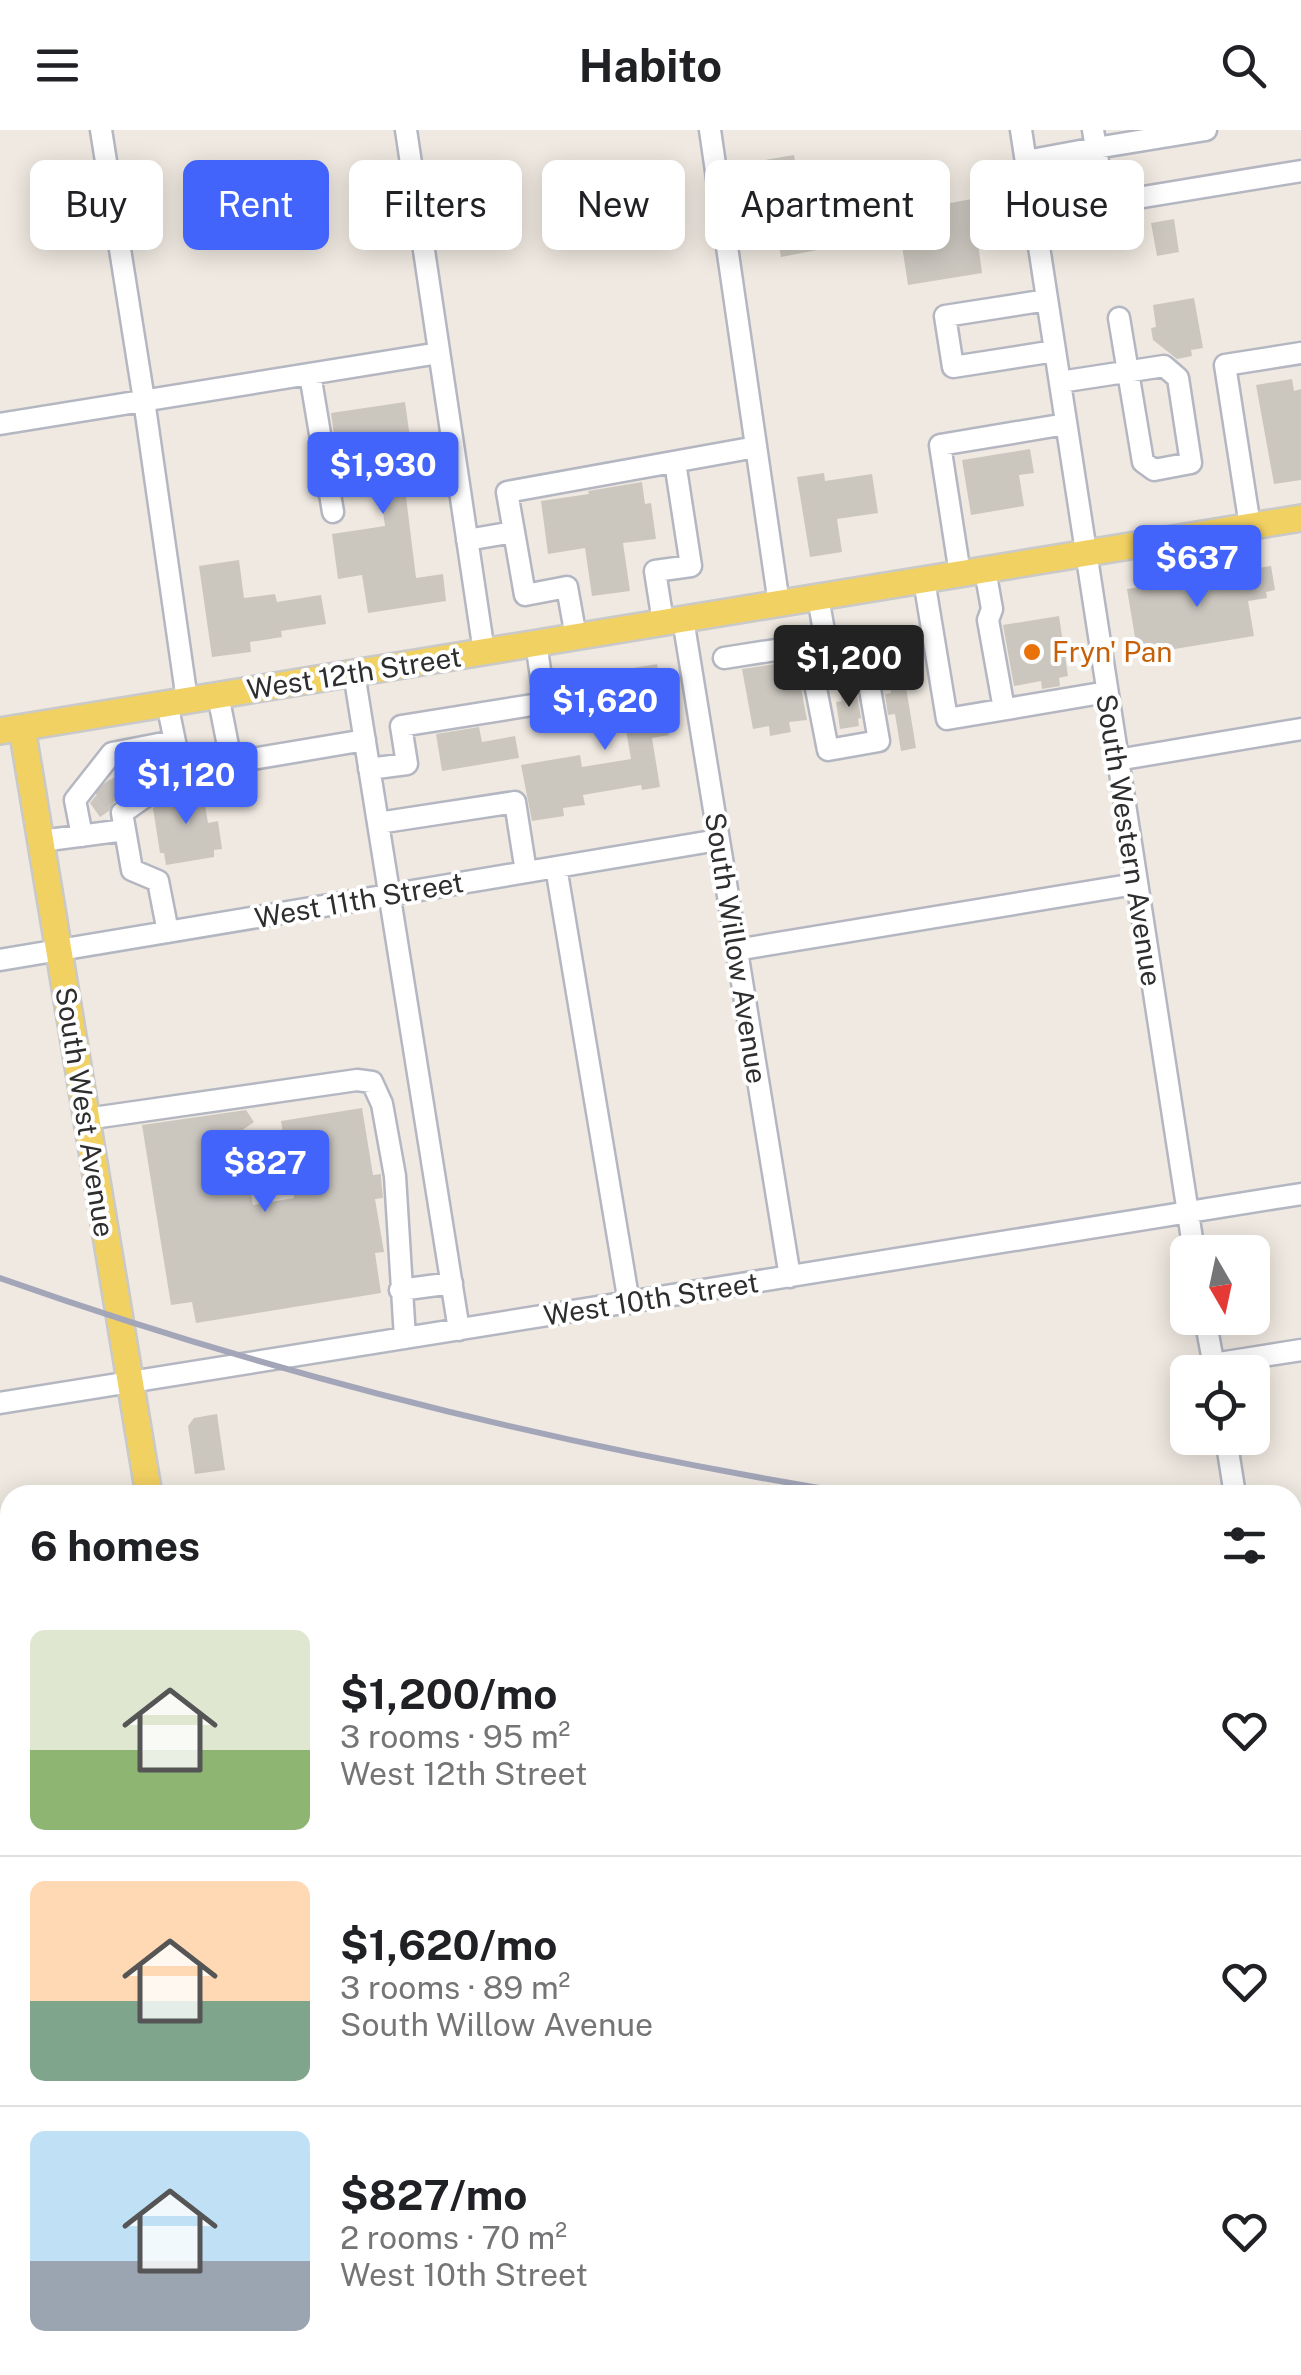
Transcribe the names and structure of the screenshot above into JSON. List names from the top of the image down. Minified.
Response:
{"streets":{"main road":["West 12th Street","South West Avenue"],"street":["South Western Avenue","West 11th Street","South Willow Avenue","West 10th Street"]},"crossings":[["West 12th Street","South Western Avenue"],["West 12th Street","South Willow Avenue"],["West 12th Street","South West Avenue"],["South Western Avenue","West 10th Street"],["West 11th Street","South Willow Avenue"],["West 11th Street","South West Avenue"],["South Willow Avenue","West 10th Street"],["South West Avenue","West 10th Street"]],"places":["Fryn' Pan"],"north":"bottom","page":{"header":"Habito","chip":["Buy","Rent","Filters","New","Apartment","House"],"price":["$1,930","$637","$1,200","$1,620","$1,120","$827"],"heading":"6 homes","list":[{"name":"$1,200/mo","note":"3 rooms · 95 m² · West 12th Street"},{"name":"$1,620/mo","note":"3 rooms · 89 m² · South Willow Avenue"},{"name":"$827/mo","note":"2 rooms · 70 m² · West 10th Street"}]}}
